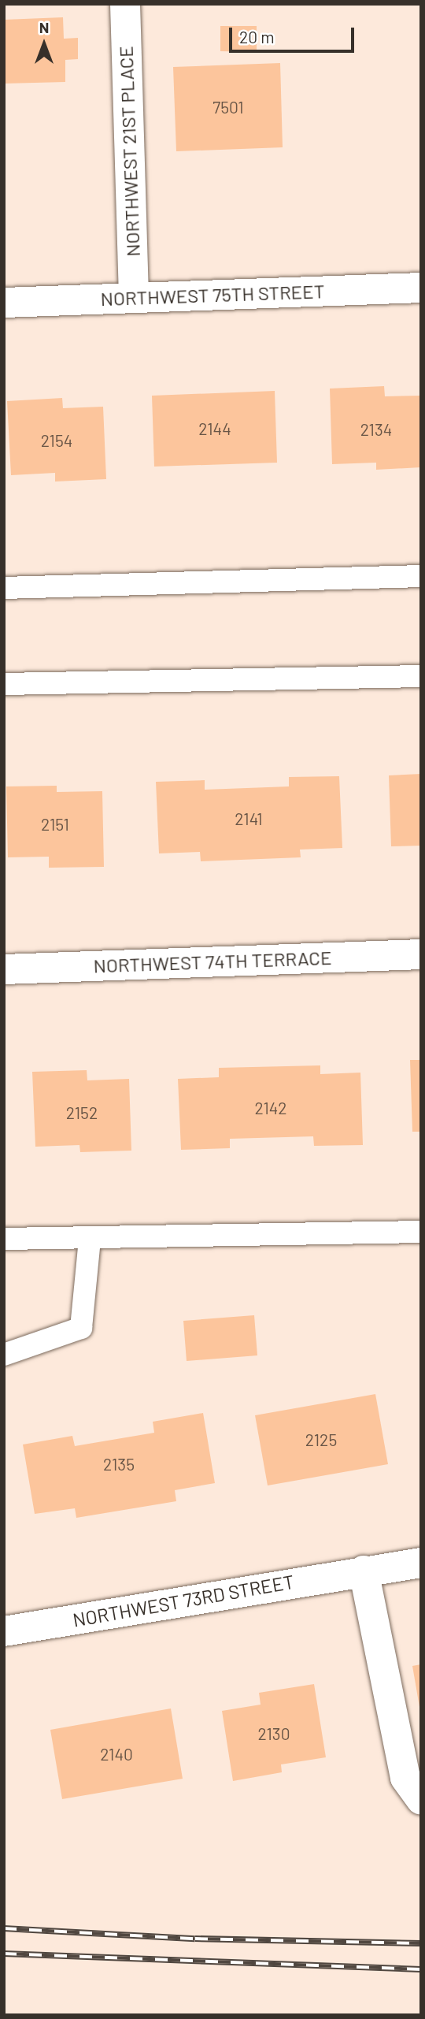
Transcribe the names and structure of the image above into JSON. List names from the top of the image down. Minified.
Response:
{"streets":{"street":["NORTHWEST 21ST PLACE","NORTHWEST 75TH STREET","NORTHWEST 74TH TERRACE","NORTHWEST 73RD STREET"]},"crossings":[["NORTHWEST 21ST PLACE","NORTHWEST 75TH STREET"]],"house_numbers":["7501","2144","2134","2154","2141","2151","2142","2152","2125","2135","2130","2140"],"scale_bar":"20 m","north":"top"}
